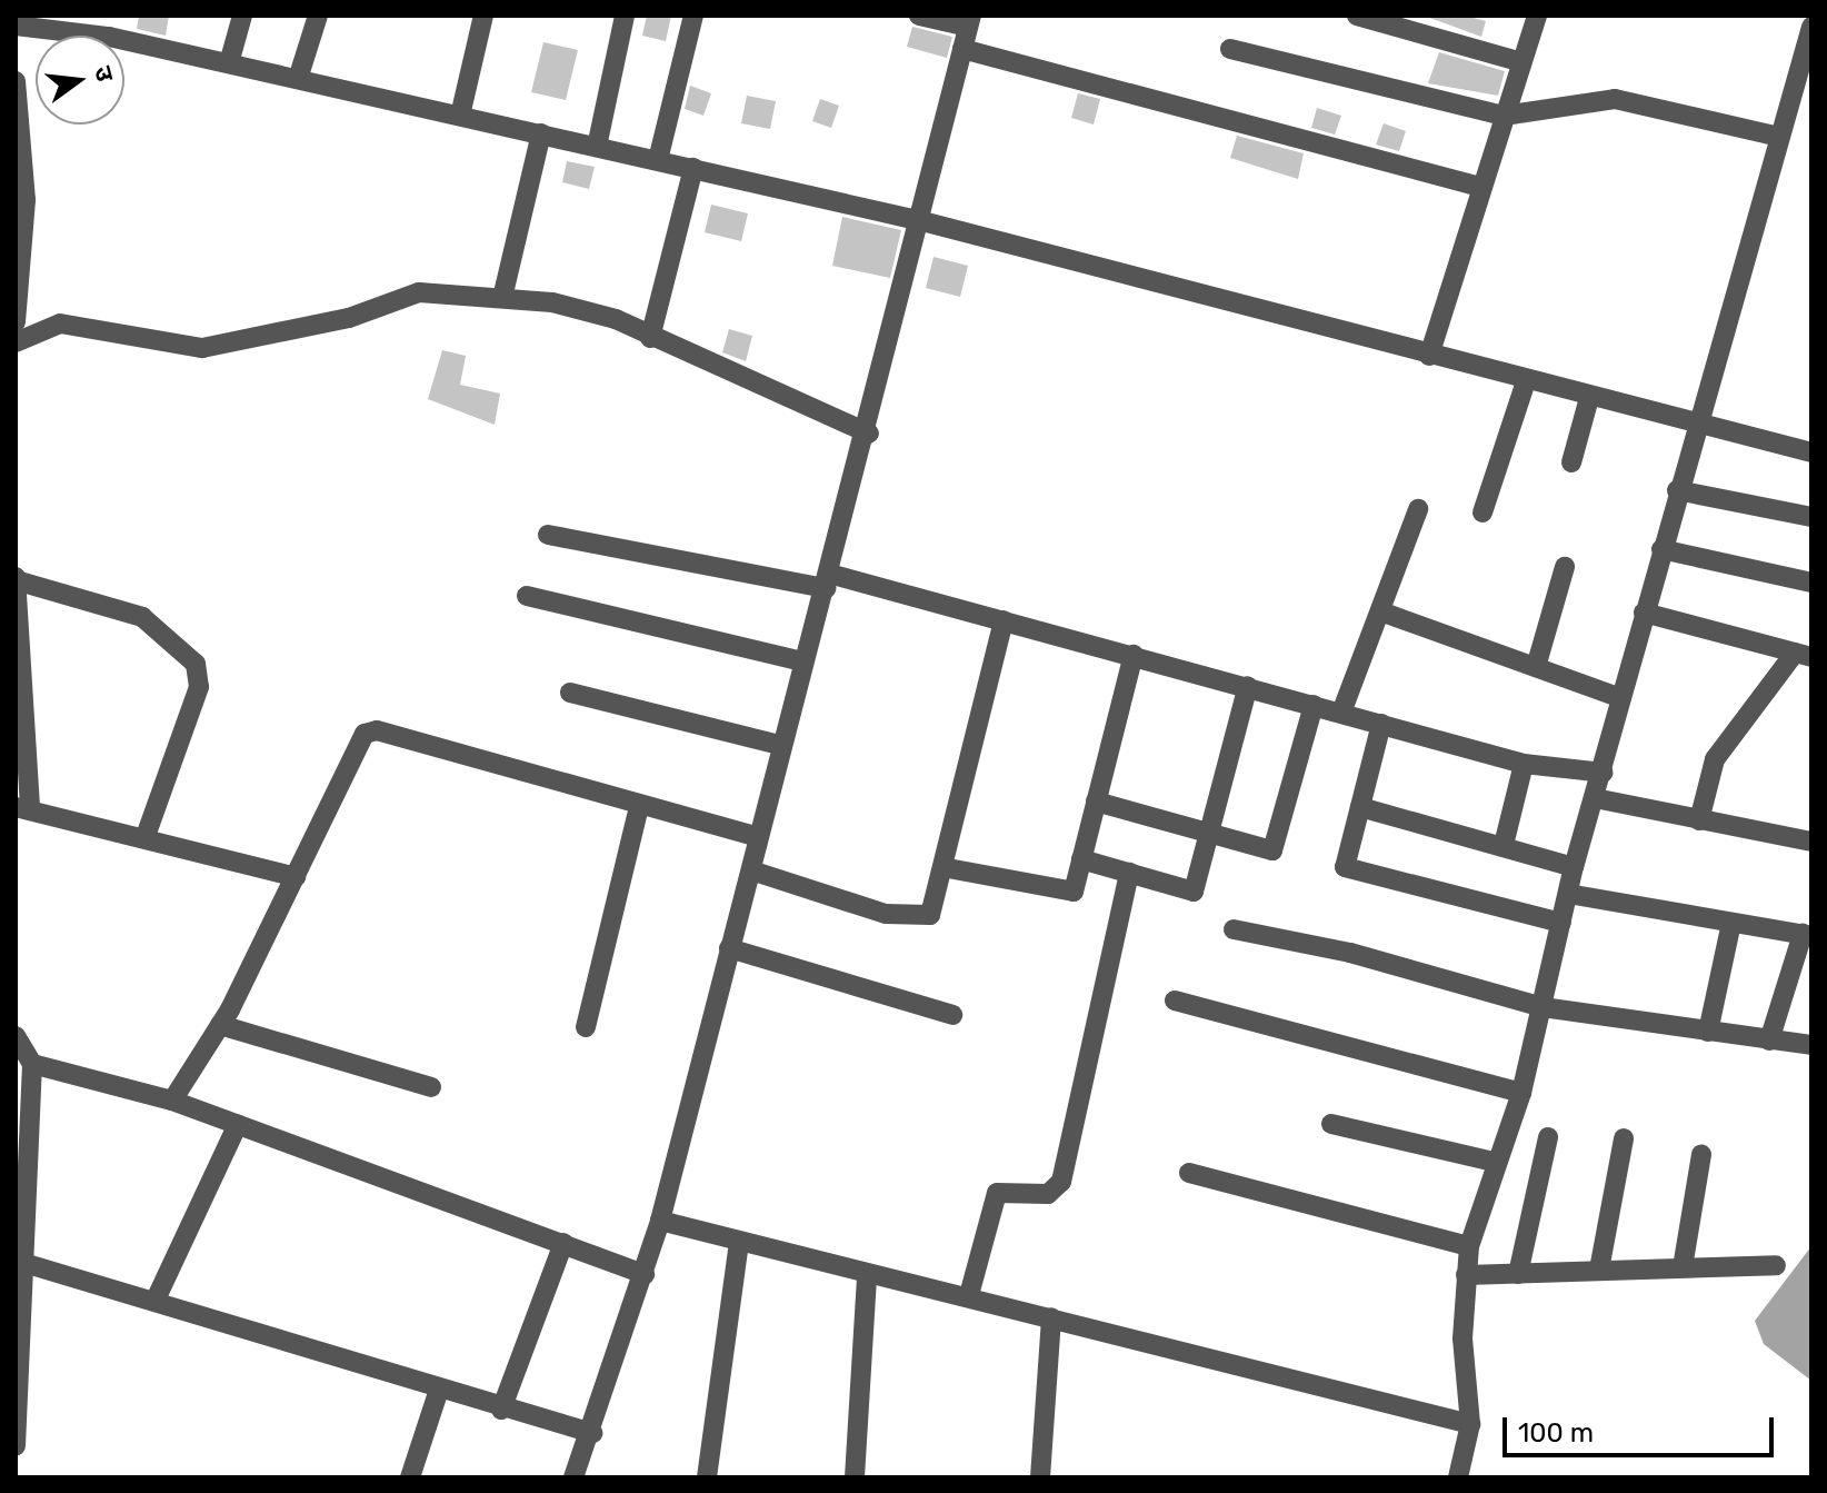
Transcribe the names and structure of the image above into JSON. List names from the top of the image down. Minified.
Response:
{"scale_bar":"100 m","north":"right"}
